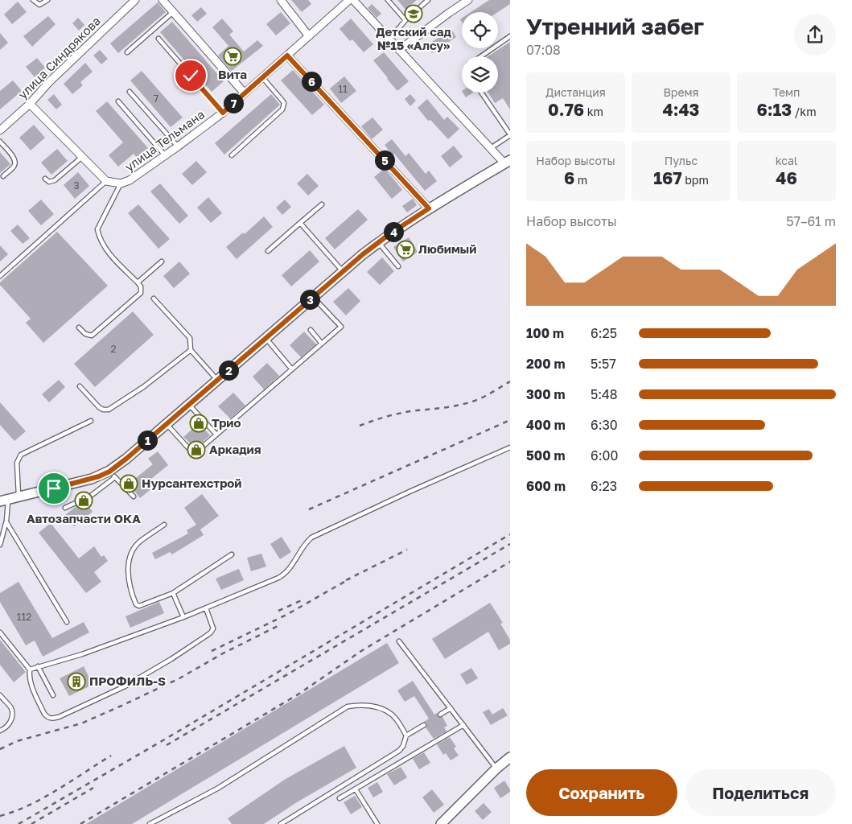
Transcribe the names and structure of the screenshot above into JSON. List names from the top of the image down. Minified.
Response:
{"streets":{"street":["улица Синдрякова","улица Тельмана"]},"places":{"school or university":["Детский сад №15 «Алсу»"],"supermarket":["Вита","Любимый"],"shop":["Трио","Аркадия","Нурсантехстрой","Автозапчасти ОКА"],"building":["ПРОФИЛЬ-S"]},"house_numbers":["11","7","3","2","112"],"page":{"heading":["Утренний забег","07:08"],"stats":[["Дистанция","0.76 km"],["Время","4:43"],["Темп","6:13 /km"],["Набор высоты","6 m"],["Пульс","167 bpm"],["kcal","46"]],"pins":["6","7","5","4","3","2","1"],"chart":["Набор высоты","57–61 m"],"list":[{"name":"100 m","note":"6:25"},{"name":"200 m","note":"5:57"},{"name":"300 m","note":"5:48"},{"name":"400 m","note":"6:30"},{"name":"500 m","note":"6:00"},{"name":"600 m","note":"6:23"}],"buttons":["Сохранить","Поделиться"]}}
